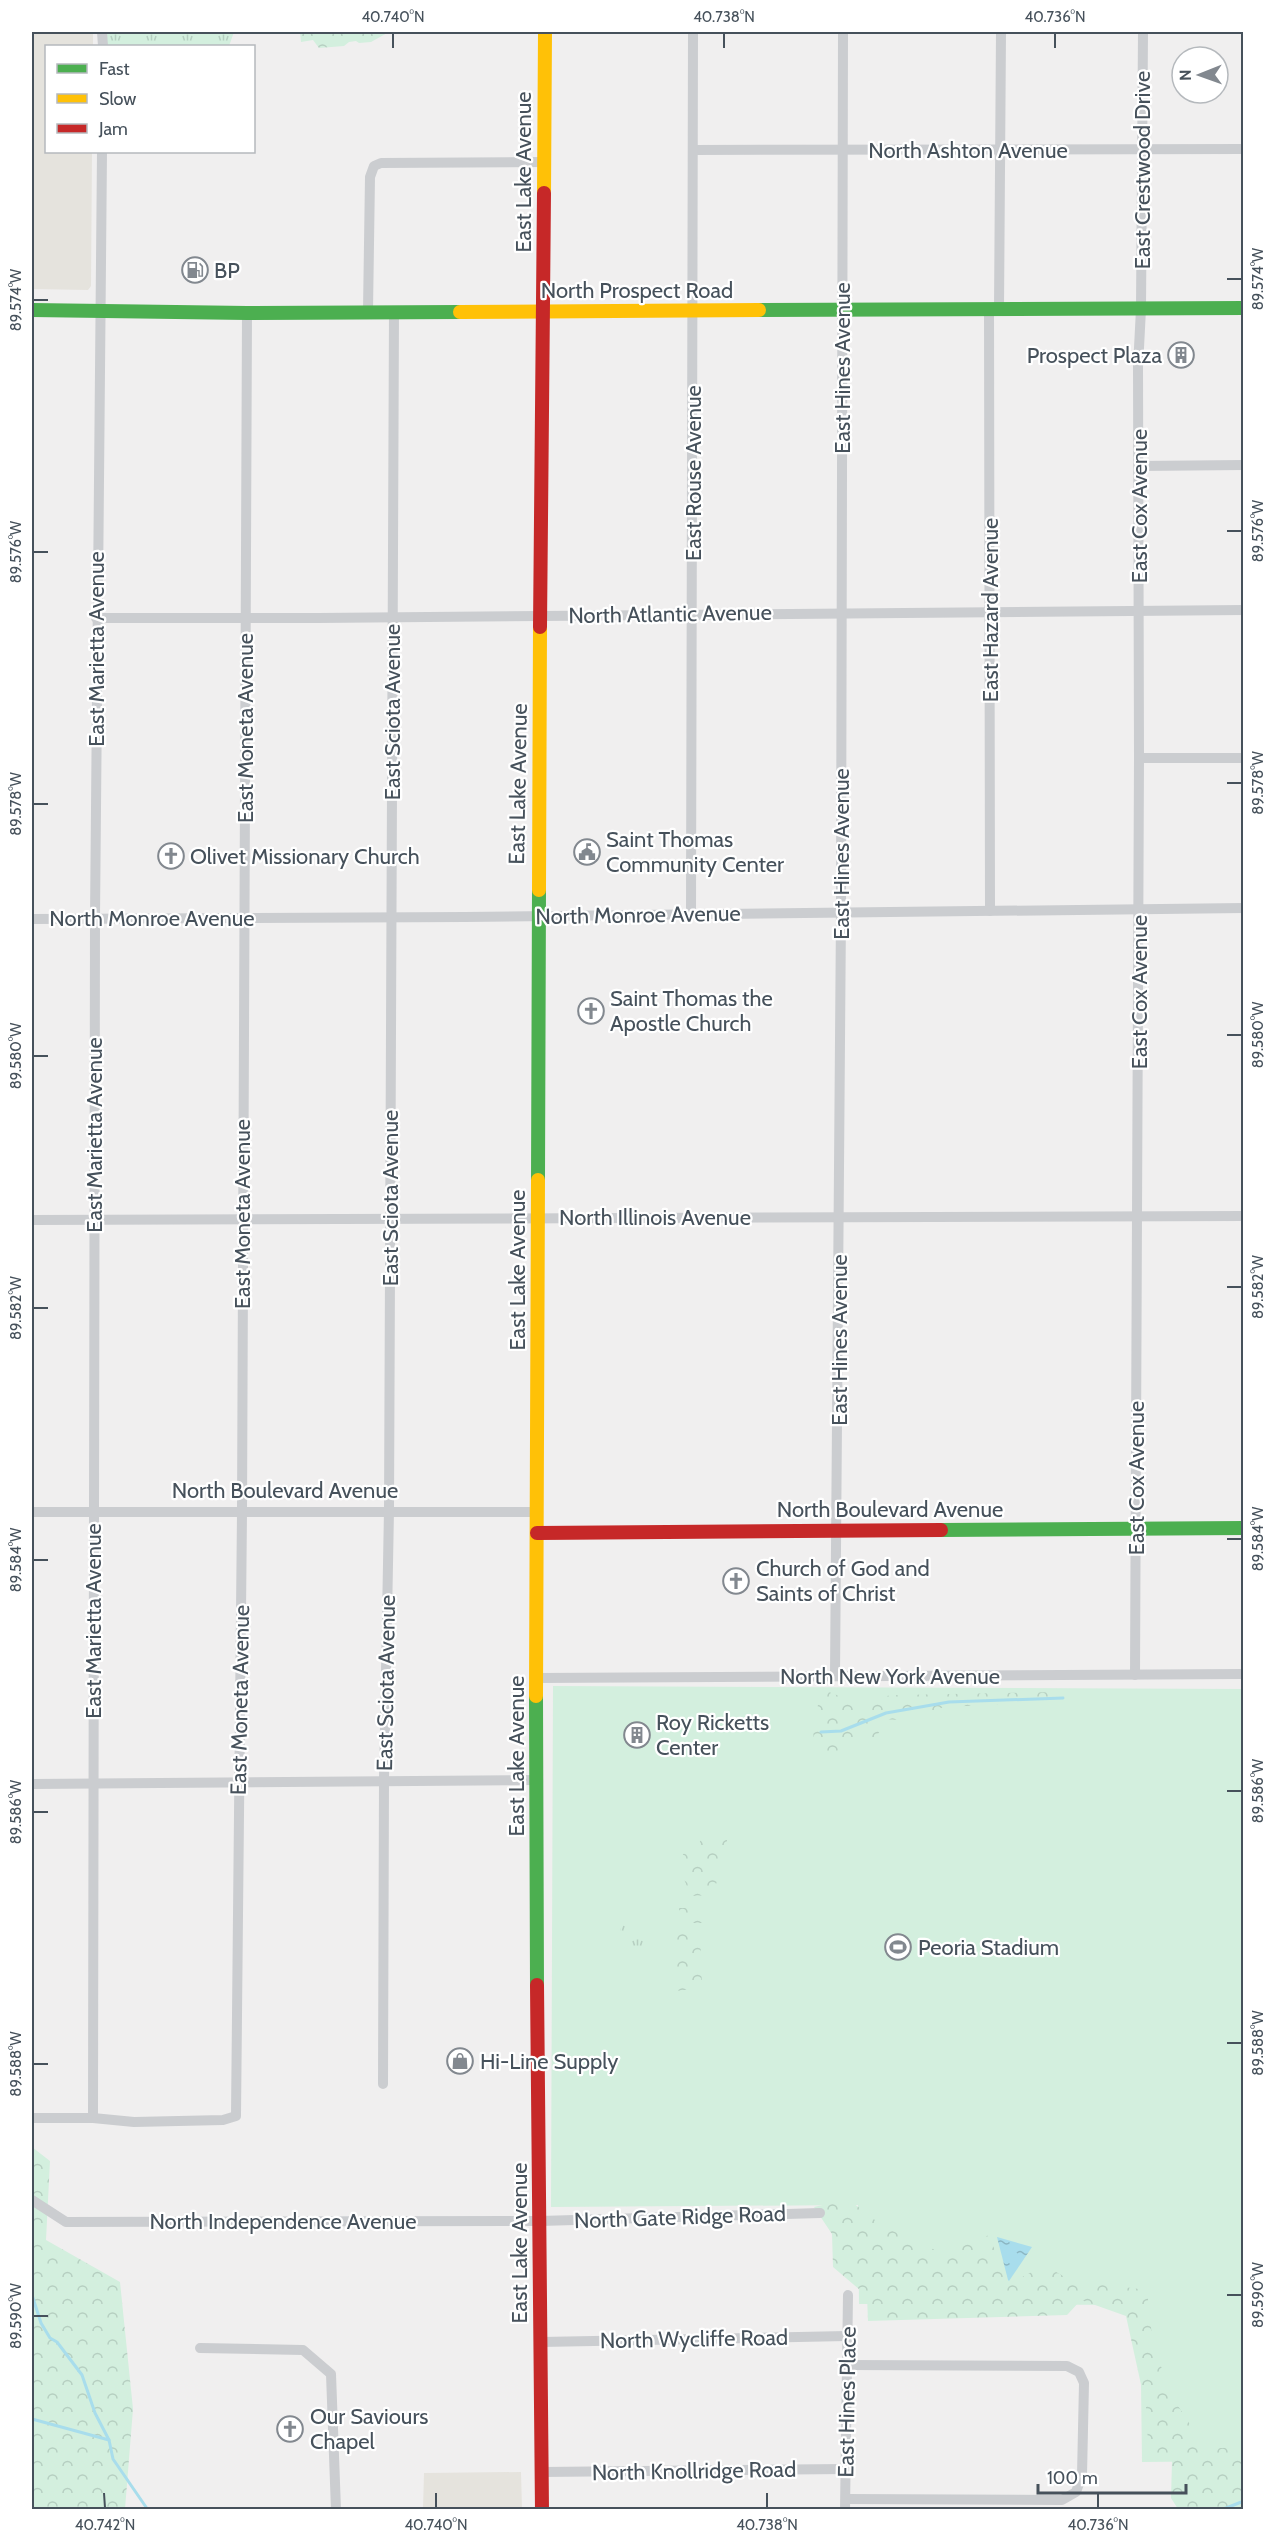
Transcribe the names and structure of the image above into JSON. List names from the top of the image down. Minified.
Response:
{"streets":{"street":["North Ashton Avenue","East Crestwood Drive","East Lake Avenue","North Prospect Road","East Hines Avenue","East Rouse Avenue","East Cox Avenue","East Hazard Avenue","North Atlantic Avenue","East Marietta Avenue","East Sciota Avenue","East Moneta Avenue","North Monroe Avenue","North Illinois Avenue","North Boulevard Avenue","North New York Avenue","North Gate Ridge Road","North Independence Avenue","North Wycliffe Road","East Hines Place","North Knollridge Road"]},"crossings":[["North Ashton Avenue","East Crestwood Drive"],["North Ashton Avenue","East Hines Avenue"],["North Ashton Avenue","East Rouse Avenue"],["North Ashton Avenue","East Hazard Avenue"],["East Crestwood Drive","North Prospect Road"],["East Crestwood Drive","East Cox Avenue"],["East Lake Avenue","North Prospect Road"],["East Lake Avenue","North Atlantic Avenue"],["East Lake Avenue","North Monroe Avenue"],["East Lake Avenue","North Illinois Avenue"],["East Lake Avenue","North Boulevard Avenue"],["East Lake Avenue","North New York Avenue"],["East Lake Avenue","North Gate Ridge Road"],["East Lake Avenue","North Independence Avenue"],["East Lake Avenue","North Wycliffe Road"],["East Lake Avenue","North Knollridge Road"],["North Prospect Road","East Hines Avenue"],["North Prospect Road","East Rouse Avenue"],["North Prospect Road","East Cox Avenue"],["North Prospect Road","East Hazard Avenue"],["North Prospect Road","East Marietta Avenue"],["North Prospect Road","East Sciota Avenue"],["North Prospect Road","East Moneta Avenue"],["East Hines Avenue","North Atlantic Avenue"],["East Hines Avenue","North Monroe Avenue"],["East Hines Avenue","North Illinois Avenue"],["East Hines Avenue","North Boulevard Avenue"],["East Hines Avenue","North New York Avenue"],["East Rouse Avenue","North Atlantic Avenue"],["East Rouse Avenue","North Monroe Avenue"],["East Cox Avenue","North Atlantic Avenue"],["East Cox Avenue","North Monroe Avenue"],["East Cox Avenue","North Illinois Avenue"],["East Cox Avenue","North Boulevard Avenue"],["East Cox Avenue","North New York Avenue"],["East Hazard Avenue","North Atlantic Avenue"],["East Hazard Avenue","North Monroe Avenue"],["North Atlantic Avenue","East Marietta Avenue"],["North Atlantic Avenue","East Sciota Avenue"],["North Atlantic Avenue","East Moneta Avenue"],["East Marietta Avenue","East Moneta Avenue"],["East Marietta Avenue","North Monroe Avenue"],["East Marietta Avenue","North Illinois Avenue"],["East Marietta Avenue","North Boulevard Avenue"],["East Sciota Avenue","North Monroe Avenue"],["East Sciota Avenue","North Illinois Avenue"],["East Sciota Avenue","North Boulevard Avenue"],["East Moneta Avenue","North Monroe Avenue"],["East Moneta Avenue","North Illinois Avenue"],["East Moneta Avenue","North Boulevard Avenue"],["North Gate Ridge Road","North Independence Avenue"],["North Wycliffe Road","East Hines Place"],["East Hines Place","North Knollridge Road"]],"places":{"fuel station":["BP"],"building":["Prospect Plaza","Roy Ricketts Center"],"public building":["Saint Thomas Community Center"],"church":["Olivet Missionary Church","Saint Thomas the Apostle Church","Church of God and Saints of Christ","Our Saviours Chapel"],"sports":["Peoria Stadium"],"shop":["Hi-Line Supply"]},"legend":["Fast","Slow","Jam"],"scale_bar":"100 m","north":"left","coordinates":["40.740°N","40.738°N","40.736°N","89.574°W","89.576°W","89.578°W","89.580°W","89.582°W","89.584°W","89.586°W","89.588°W","89.590°W","40.742°N"]}
